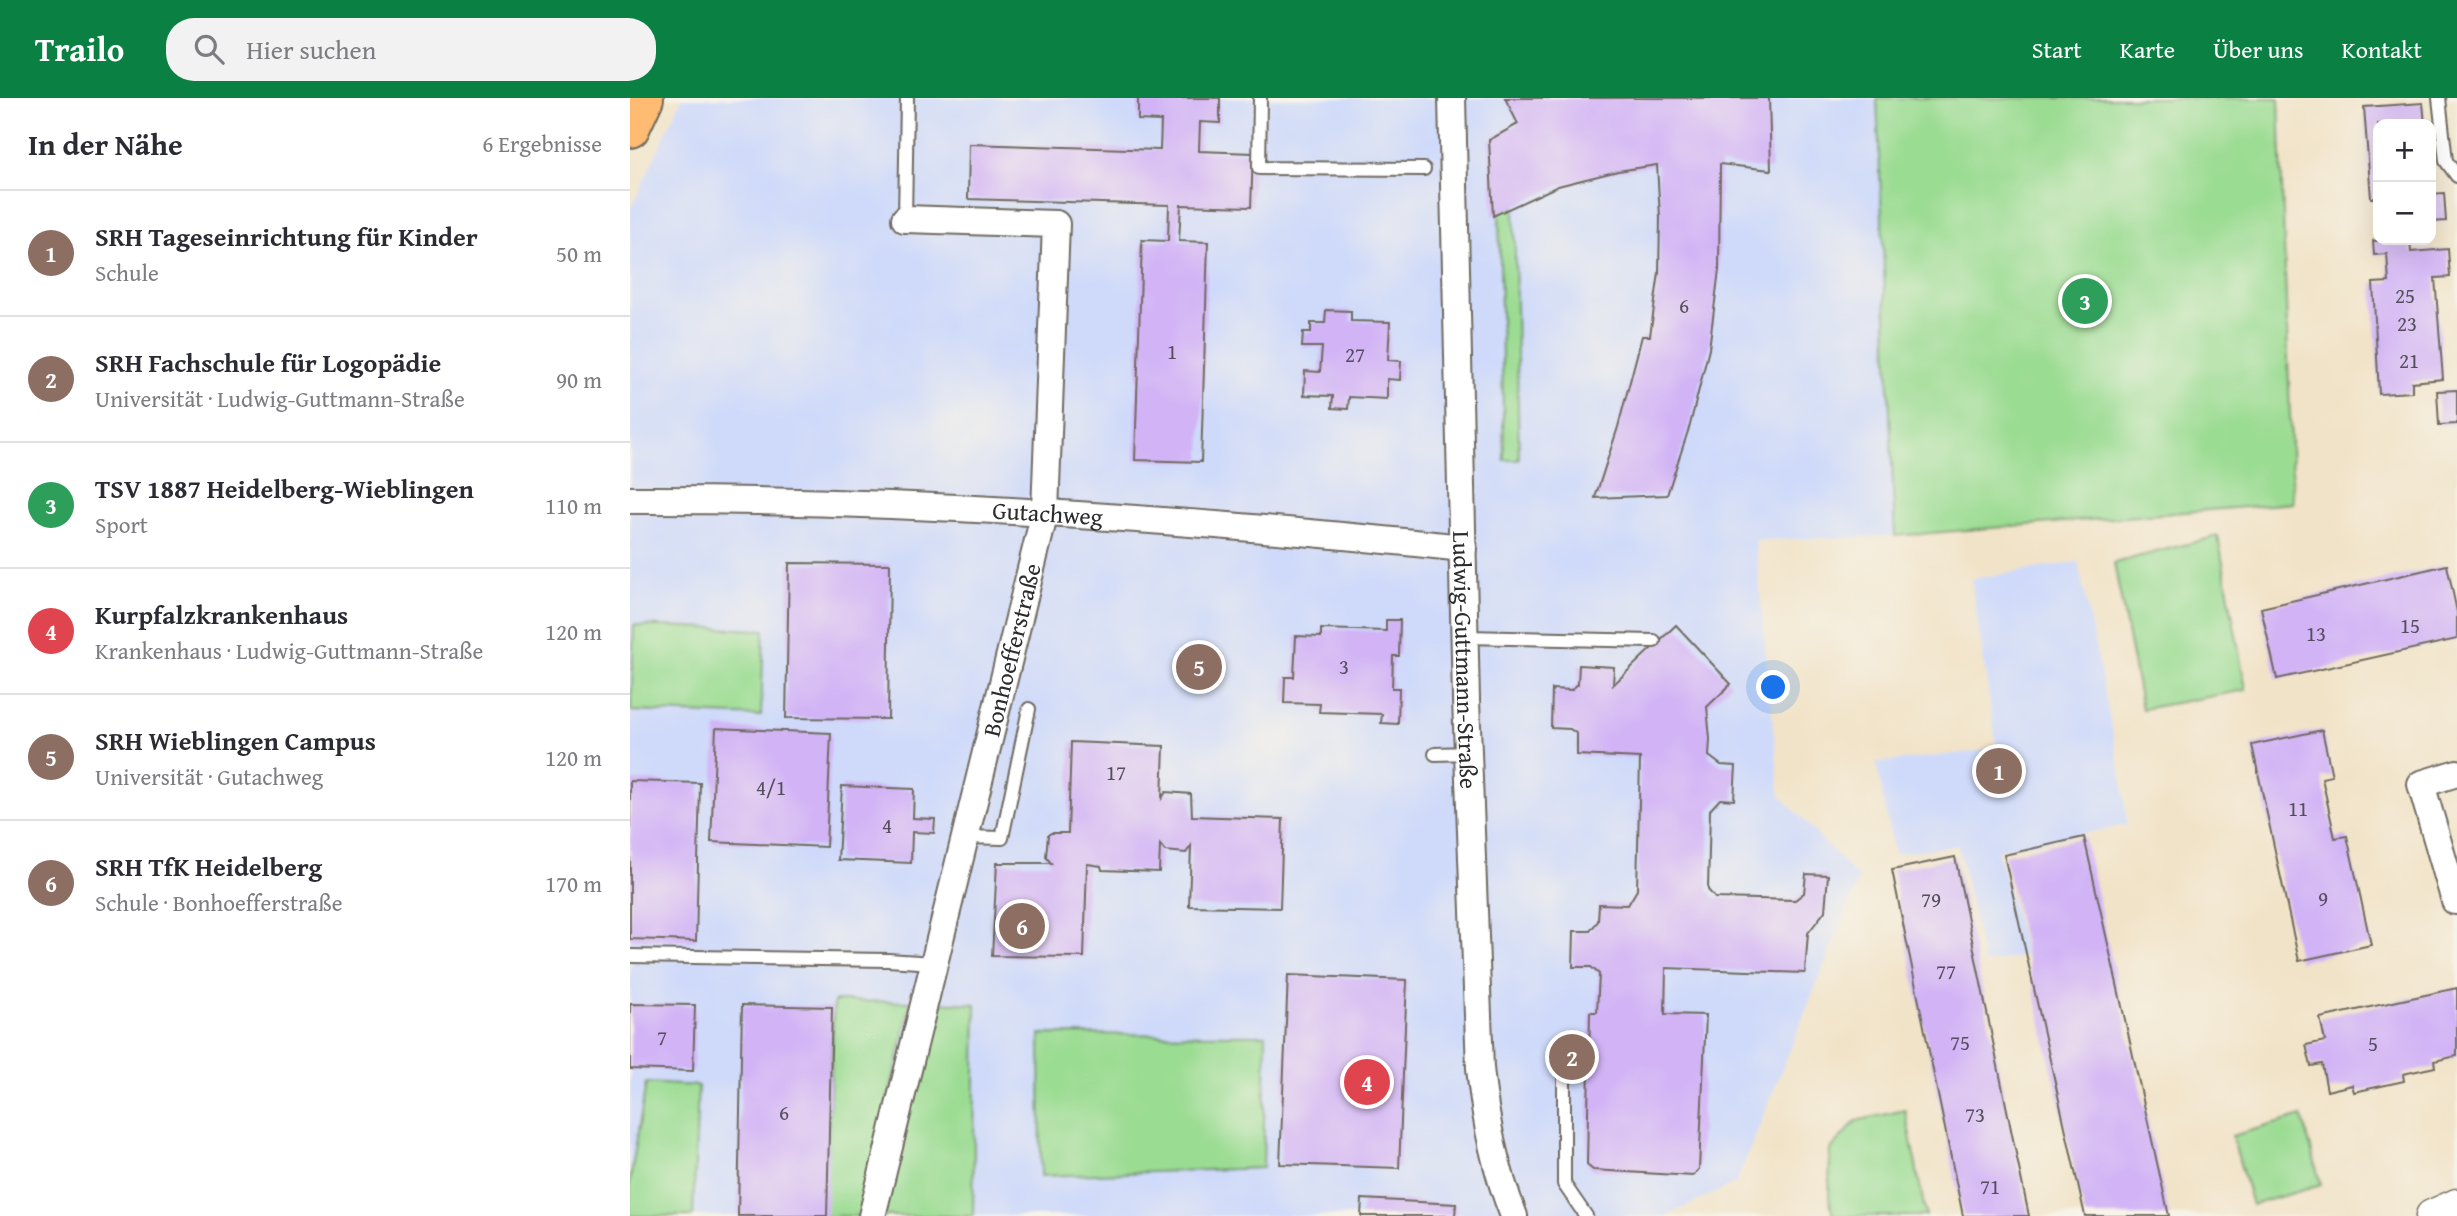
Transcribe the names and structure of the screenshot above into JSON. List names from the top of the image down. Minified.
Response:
{"streets":{"street":["Gutachweg","Bonhoefferstraße","Ludwig-Guttmann-Straße"]},"crossings":[["Gutachweg","Bonhoefferstraße"],["Gutachweg","Ludwig-Guttmann-Straße"]],"house_numbers":["25","6","23","1","27","21","15","13","3","17","4/1","11","4","9","79","77","7","75","5","6","73","71"],"page":{"header":"Trailo","search":"Hier suchen","nav":["Start","Karte","Über uns","Kontakt"],"heading":["In der Nähe","6 Ergebnisse"],"map_buttons":["+","−"],"list":[{"mark":"1","name":"SRH Tageseinrichtung für Kinder","note":"Schule","value":"50 m"},{"mark":"2","name":"SRH Fachschule für Logopädie","note":"Universität · Ludwig-Guttmann-Straße","value":"90 m"},{"mark":"3","name":"TSV 1887 Heidelberg-Wieblingen","note":"Sport","value":"110 m"},{"mark":"4","name":"Kurpfalzkrankenhaus","note":"Krankenhaus · Ludwig-Guttmann-Straße","value":"120 m"},{"mark":"5","name":"SRH Wieblingen Campus","note":"Universität · Gutachweg","value":"120 m"},{"mark":"6","name":"SRH TfK Heidelberg","note":"Schule · Bonhoefferstraße","value":"170 m"}],"pins":["3","5","1","6","2","4"]}}
